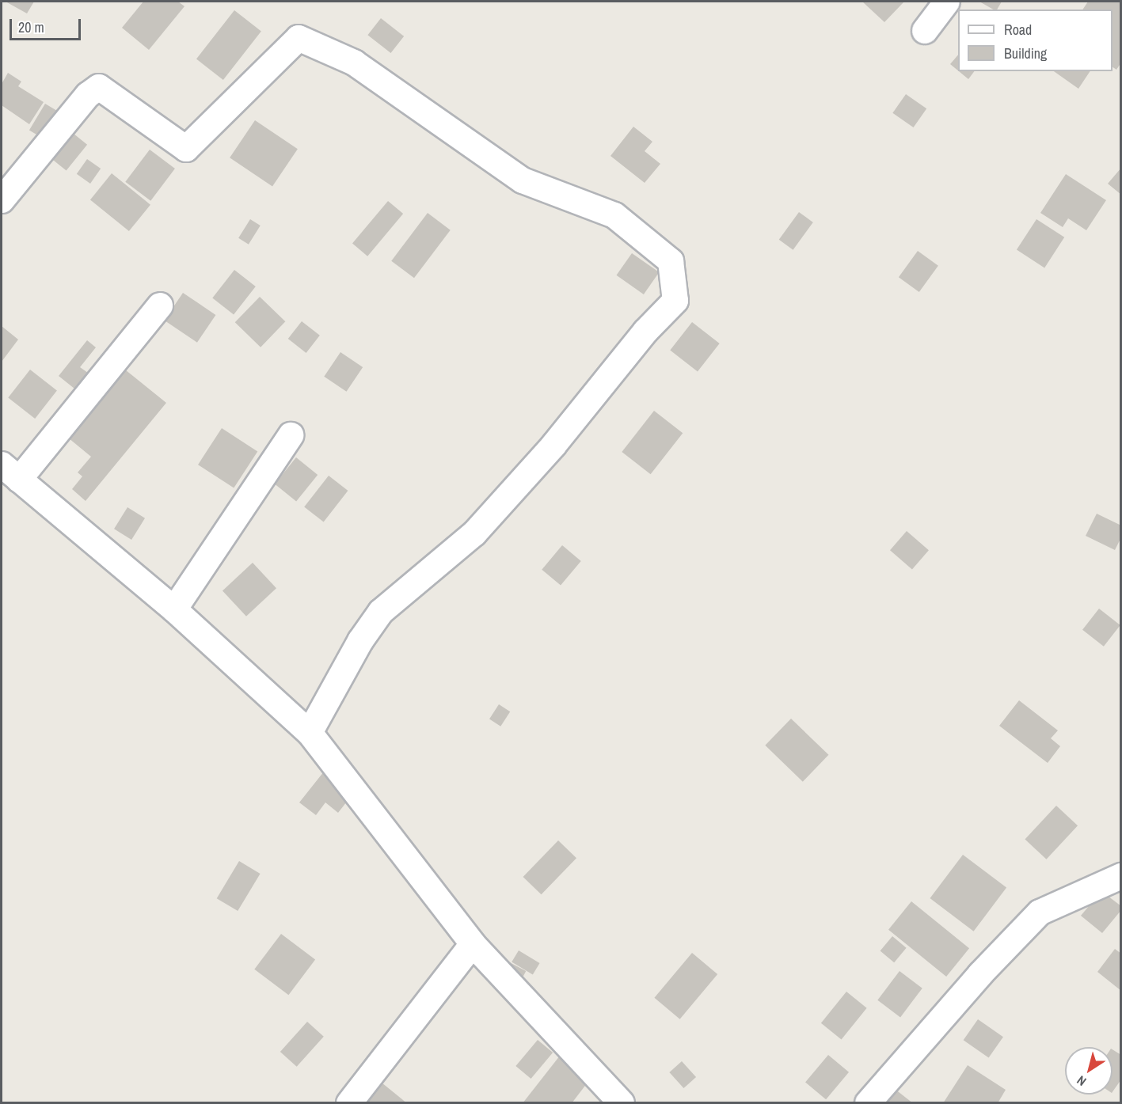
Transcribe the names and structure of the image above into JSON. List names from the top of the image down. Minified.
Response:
{"legend":["Road","Building"],"scale_bar":"20 m","north":"bottom left"}
